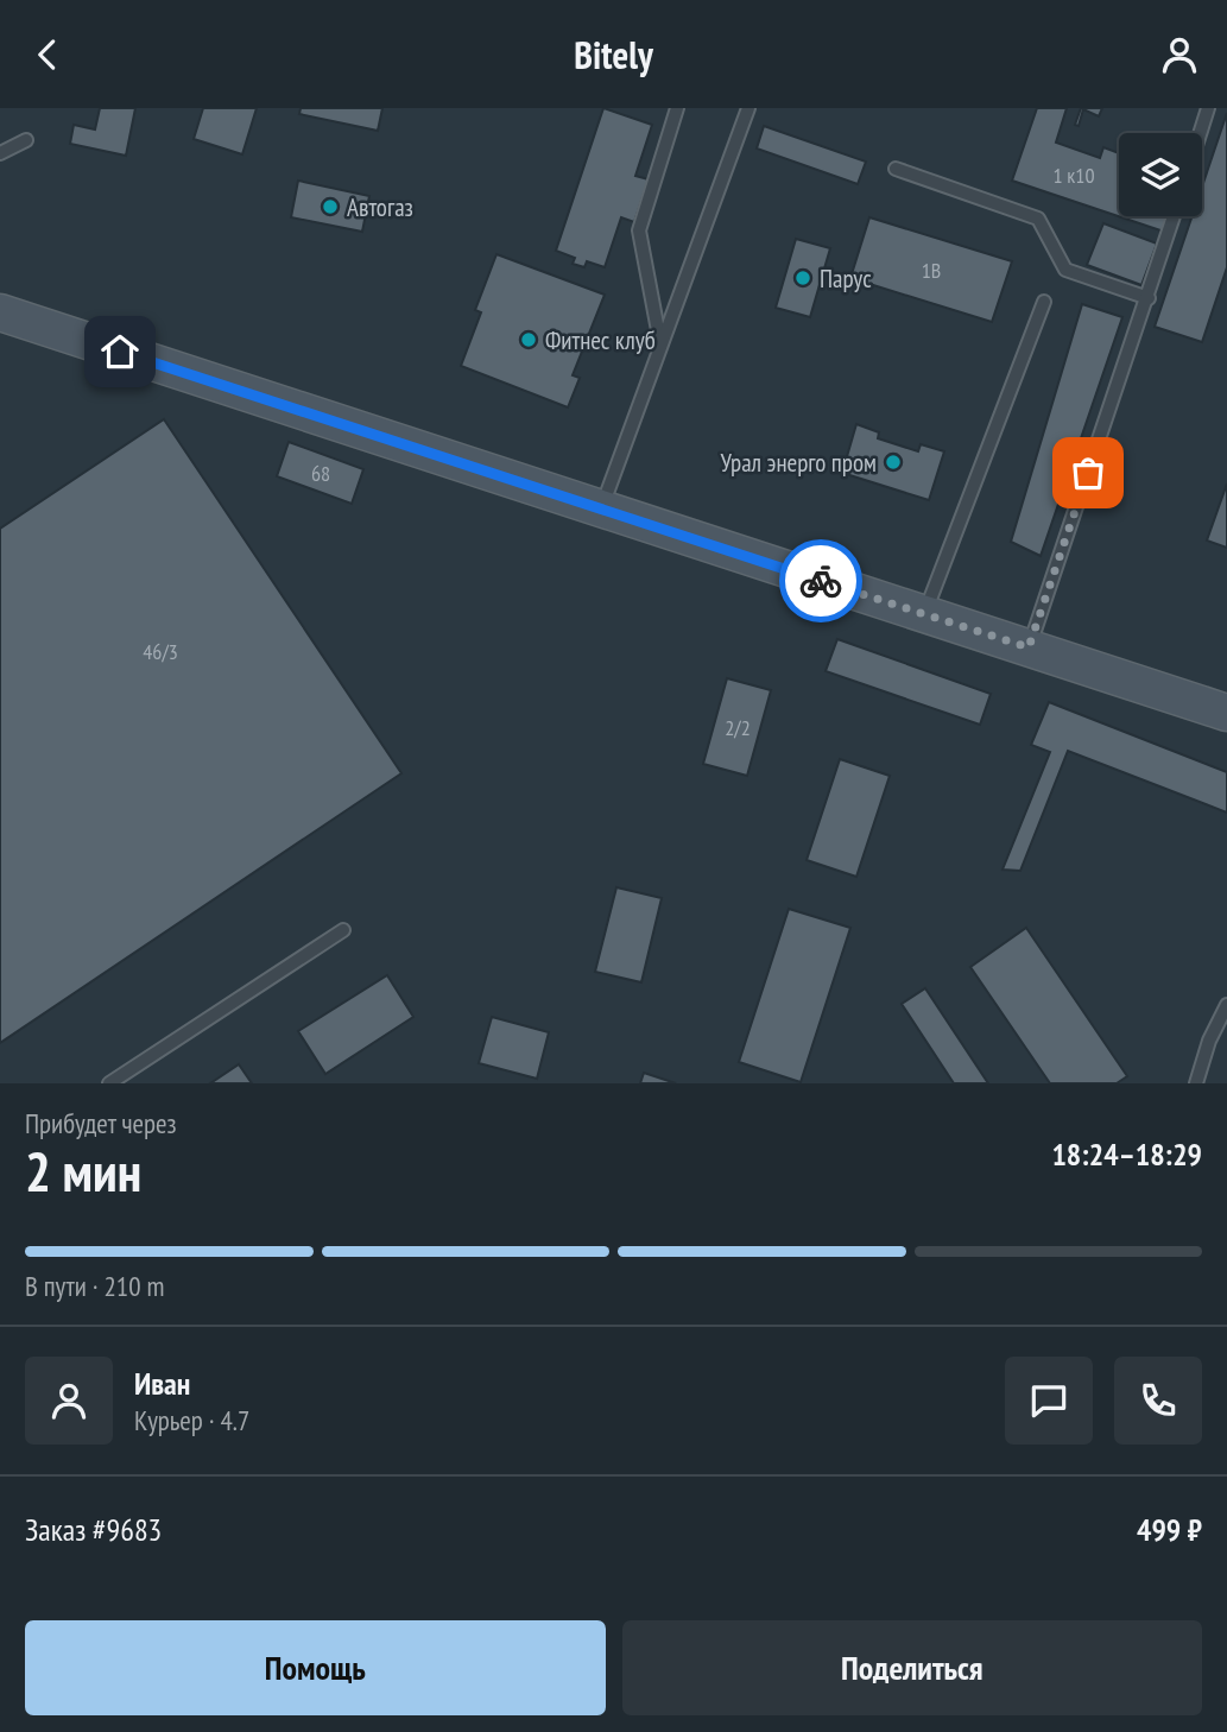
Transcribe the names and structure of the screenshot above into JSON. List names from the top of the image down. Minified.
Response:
{"places":["Автогаз","Парус","Фитнес клуб","Урал энерго пром"],"house_numbers":["1 к10","1В","68","46/3","2/2"],"page":{"header":"Bitely","heading":["2 мин","Прибудет через","18:24–18:29"],"panel":["Иван","Курьер · 4.7","Заказ #9683","499 ₽"],"bar":"В пути · 210 m","buttons":["Помощь","Поделиться"]}}
